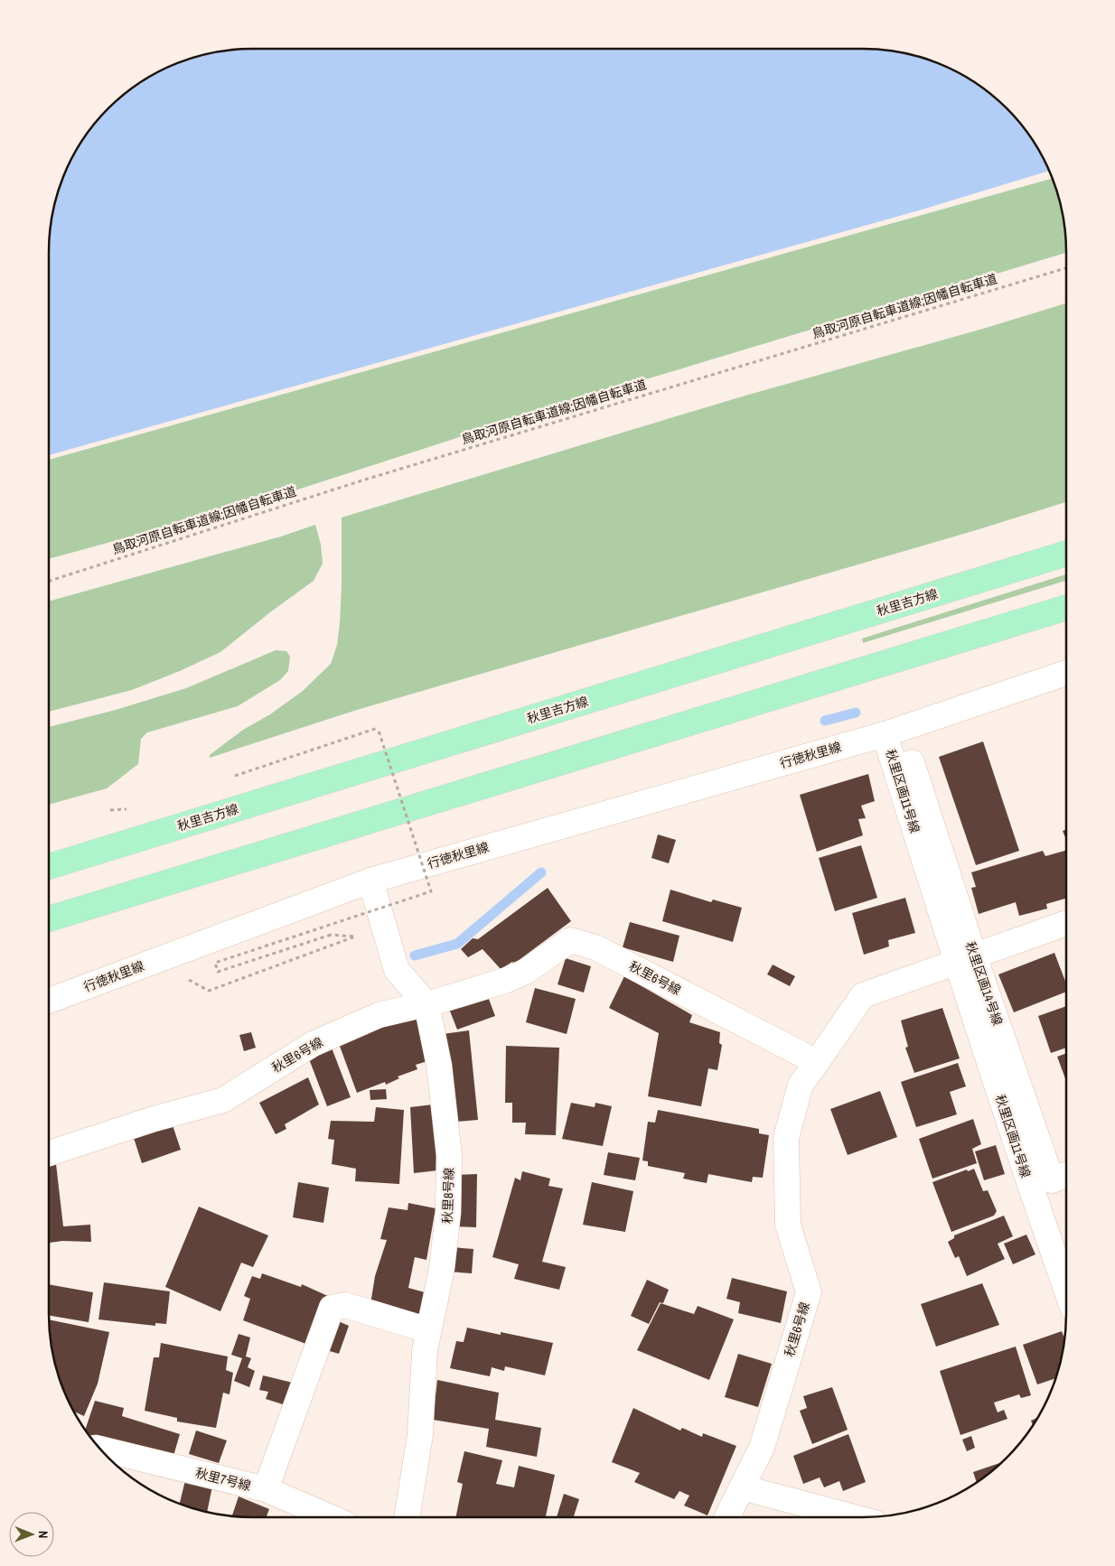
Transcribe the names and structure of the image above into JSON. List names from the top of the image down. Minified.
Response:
{"streets":{"main road":["秋里吉方線"],"street":["行徳秋里線","秋里区画11号線","秋里6号線","秋里区画14号線","秋里8号線","秋里7号線"],"path":["鳥取河原自転車道線;因幡自転車道"]},"crossings":[["行徳秋里線","秋里区画11号線"],["行徳秋里線","秋里8号線"],["秋里区画11号線","秋里区画14号線"],["秋里6号線","秋里8号線"]],"north":"right"}
